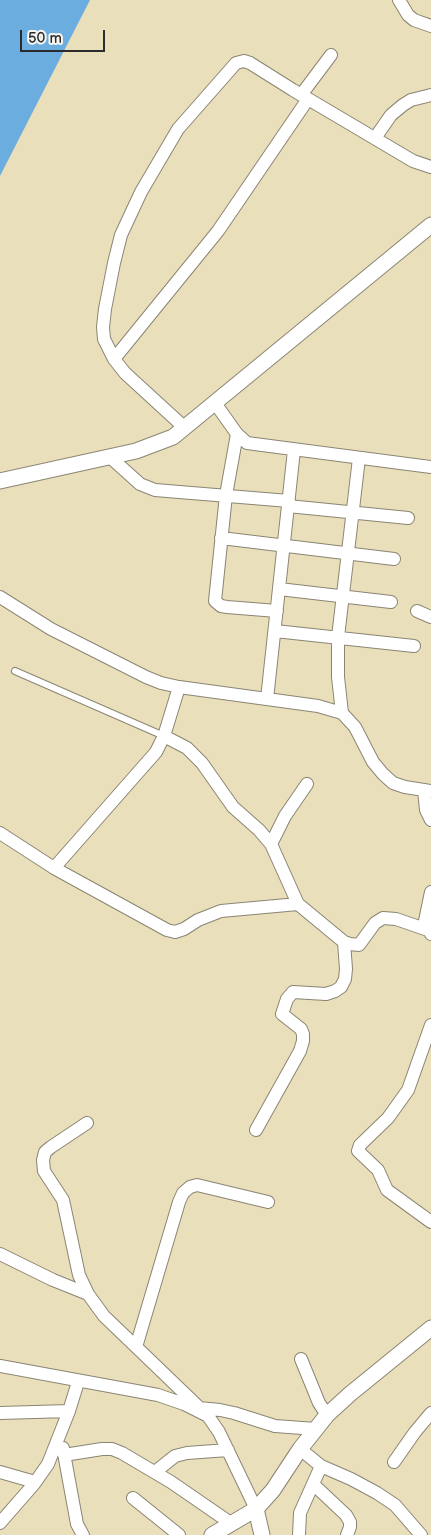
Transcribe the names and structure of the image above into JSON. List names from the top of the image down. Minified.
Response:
{"scale_bar":"50 m"}
